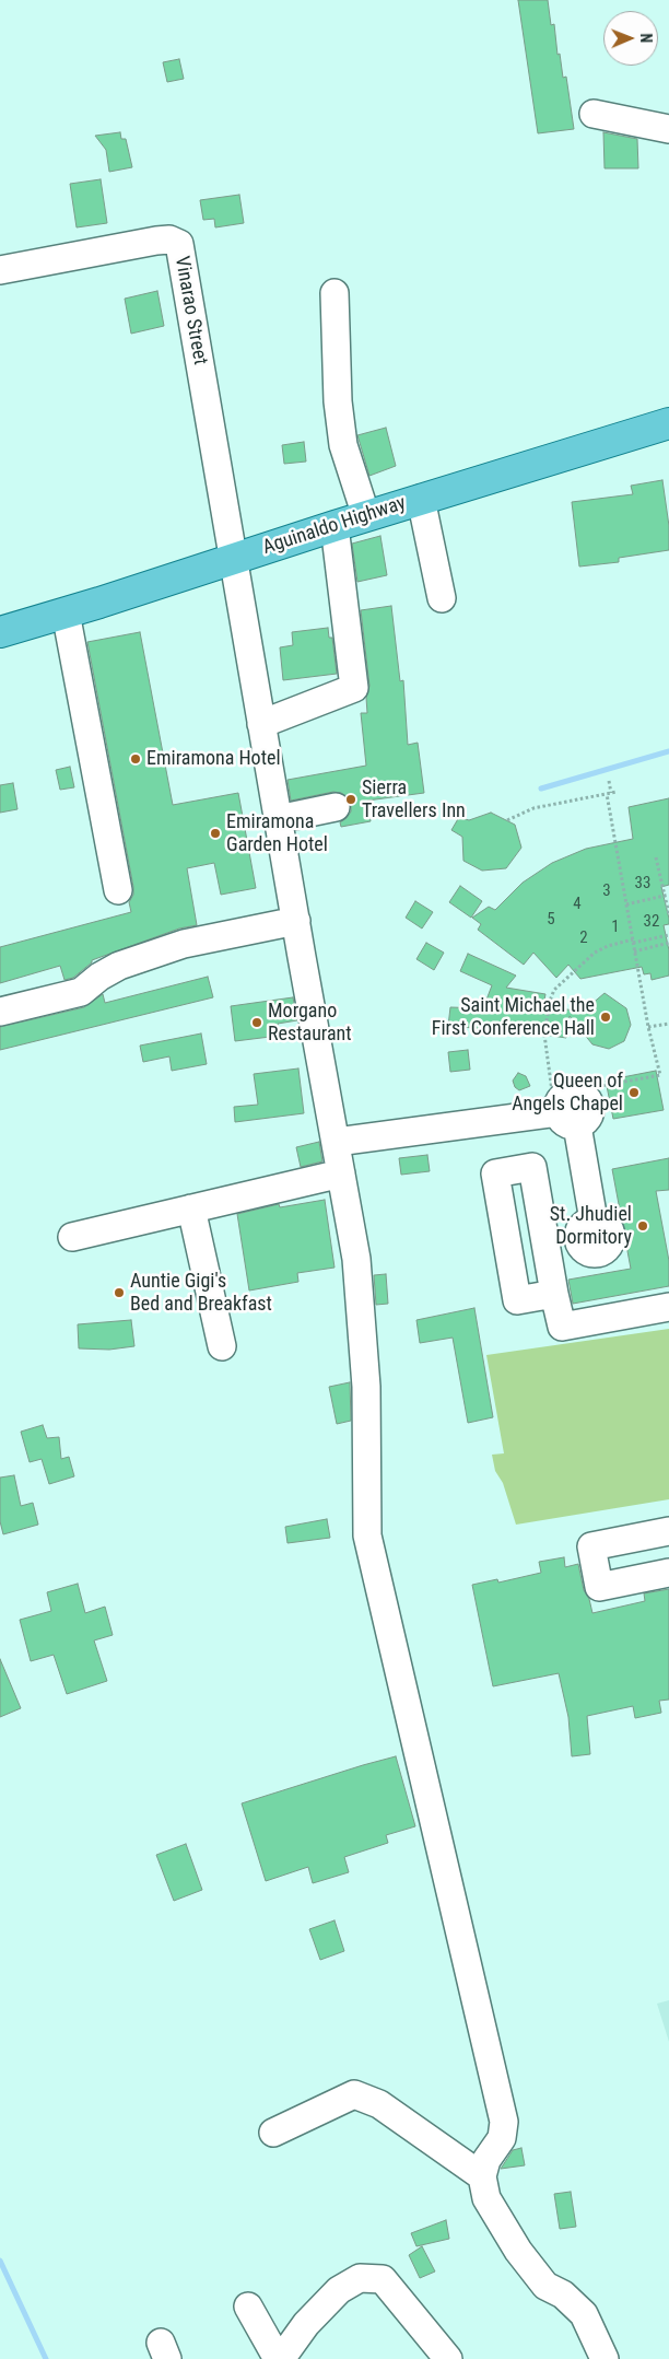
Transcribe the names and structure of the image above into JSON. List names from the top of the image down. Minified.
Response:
{"streets":{"main road":["Aguinaldo Highway"],"street":["Vinarao Street"]},"crossings":[["Vinarao Street","Aguinaldo Highway"]],"places":["Emiramona Hotel","Sierra Travellers Inn","Emiramona Garden Hotel","Saint Michael the First Conference Hall","Morgano Restaurant","Queen of Angels Chapel","St. Jhudiel Dormitory","Auntie Gigi's Bed and Breakfast"],"house_numbers":["33","3","4","5","32","1","2"],"north":"right"}
